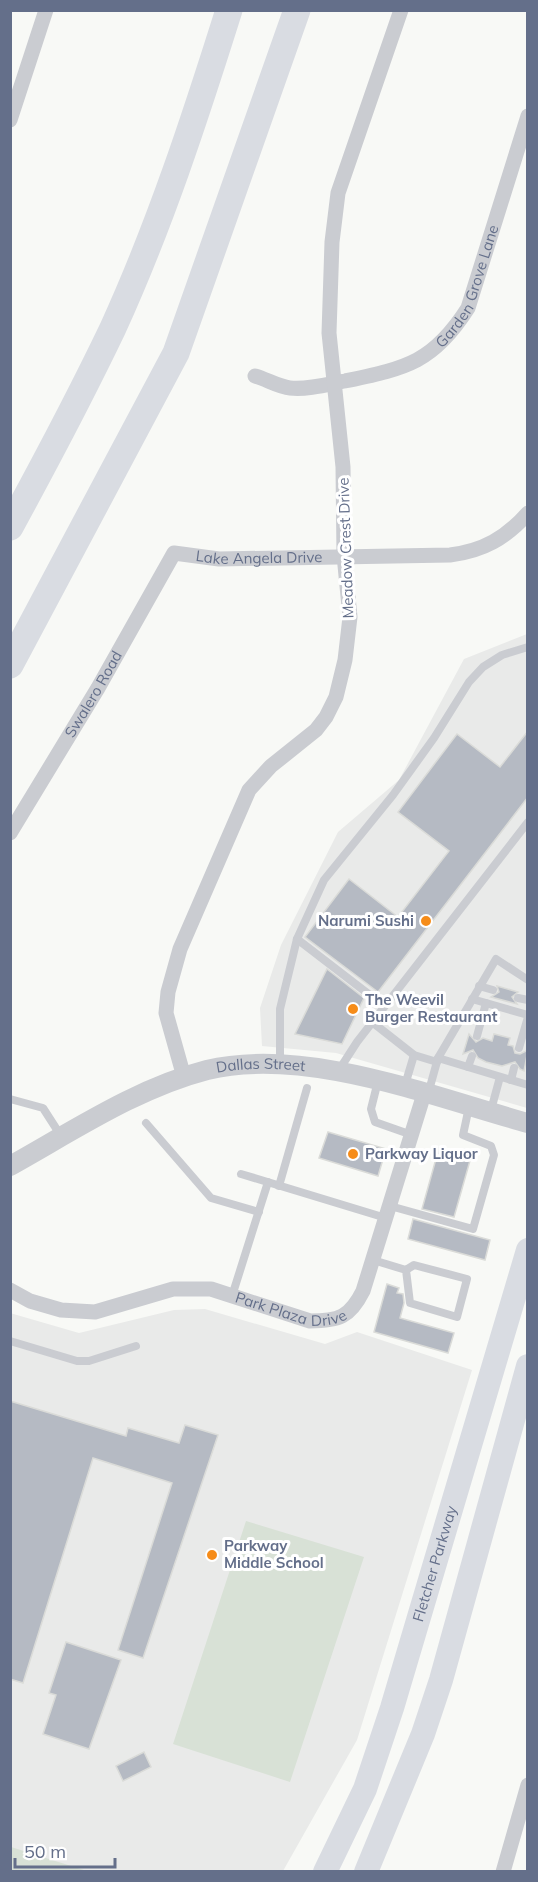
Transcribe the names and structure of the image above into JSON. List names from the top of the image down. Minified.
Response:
{"streets":{"main road":["Fletcher Parkway"],"street":["Garden Grove Lane","Meadow Crest Drive","Lake Angela Drive","Swalero Road","Dallas Street","Park Plaza Drive"]},"crossings":[["Garden Grove Lane","Meadow Crest Drive"],["Meadow Crest Drive","Lake Angela Drive"],["Meadow Crest Drive","Dallas Street"],["Lake Angela Drive","Swalero Road"],["Dallas Street","Park Plaza Drive"]],"places":["Narumi Sushi","The Weevil Burger Restaurant","Parkway Liquor","Parkway Middle School"],"scale_bar":"50 m"}
